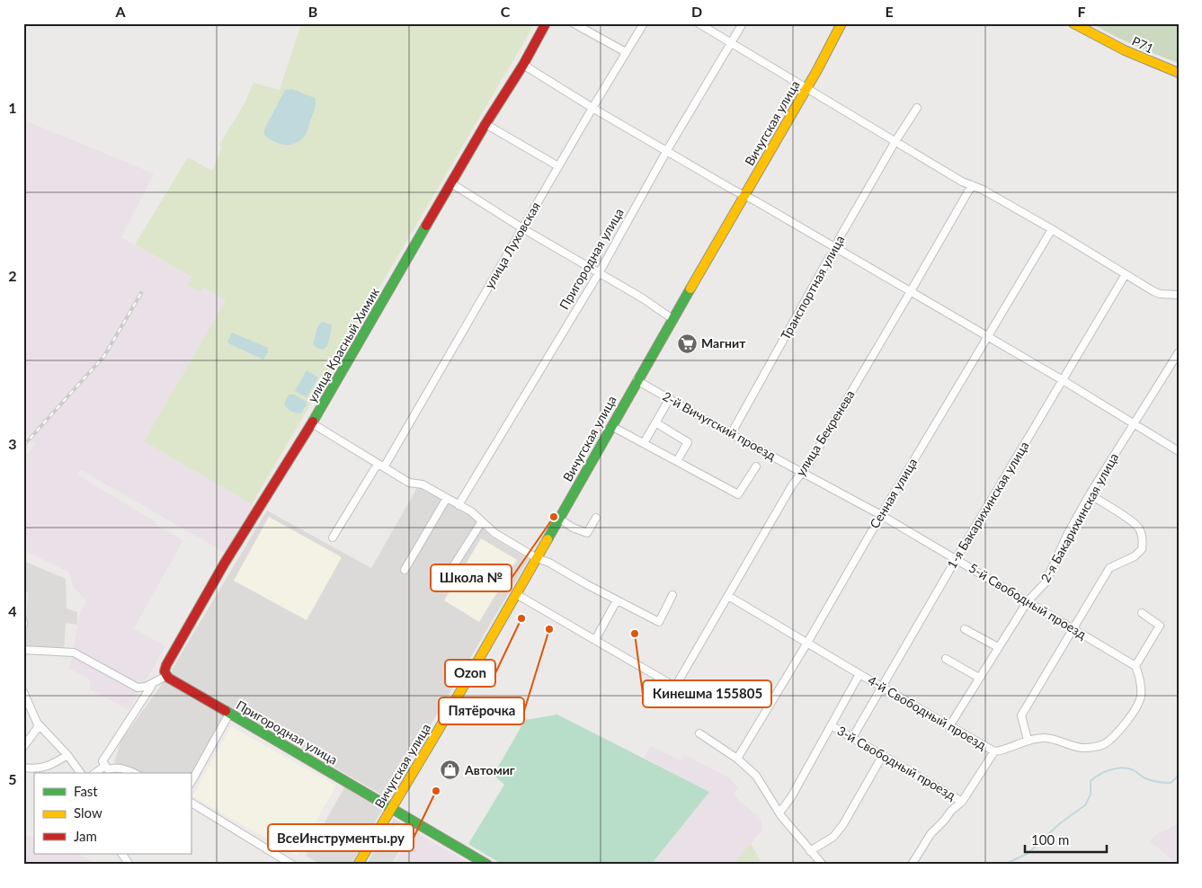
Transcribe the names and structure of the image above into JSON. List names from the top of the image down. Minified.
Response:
{"streets":{"street":["Р71","Вичугская улица","улица Луховская","Пригородная улица","Транспортная улица","улица Красный Химик","2-й Вичугский проезд","улица Бекренева","Сенная улица","1-я Бакарихинская улица","2-я Бакарихинская улица","5-й Свободный проезд","4-й Свободный проезд","3-й Свободный проезд"]},"crossings":[["Вичугская улица","Пригородная улица"],["Вичугская улица","2-й Вичугский проезд"],["Пригородная улица","улица Красный Химик"],["Транспортная улица","2-й Вичугский проезд"],["2-й Вичугский проезд","улица Бекренева"],["2-й Вичугский проезд","5-й Свободный проезд"],["улица Бекренева","5-й Свободный проезд"],["улица Бекренева","4-й Свободный проезд"],["Сенная улица","5-й Свободный проезд"],["Сенная улица","4-й Свободный проезд"],["1-я Бакарихинская улица","5-й Свободный проезд"],["1-я Бакарихинская улица","4-й Свободный проезд"],["1-я Бакарихинская улица","3-й Свободный проезд"],["2-я Бакарихинская улица","5-й Свободный проезд"],["2-я Бакарихинская улица","4-й Свободный проезд"],["5-й Свободный проезд","4-й Свободный проезд"]],"places":{"supermarket":["Магнит"],"other":["Школа №","Ozon","Пятёрочка","Кинешма 155805","ВсеИнструменты.ру"],"shop":["Автомиг"]},"legend":["Fast","Slow","Jam"],"scale_bar":"100 m","grid":{"columns":["A","B","C","D","E","F"],"rows":["1","2","3","4","5"]}}
